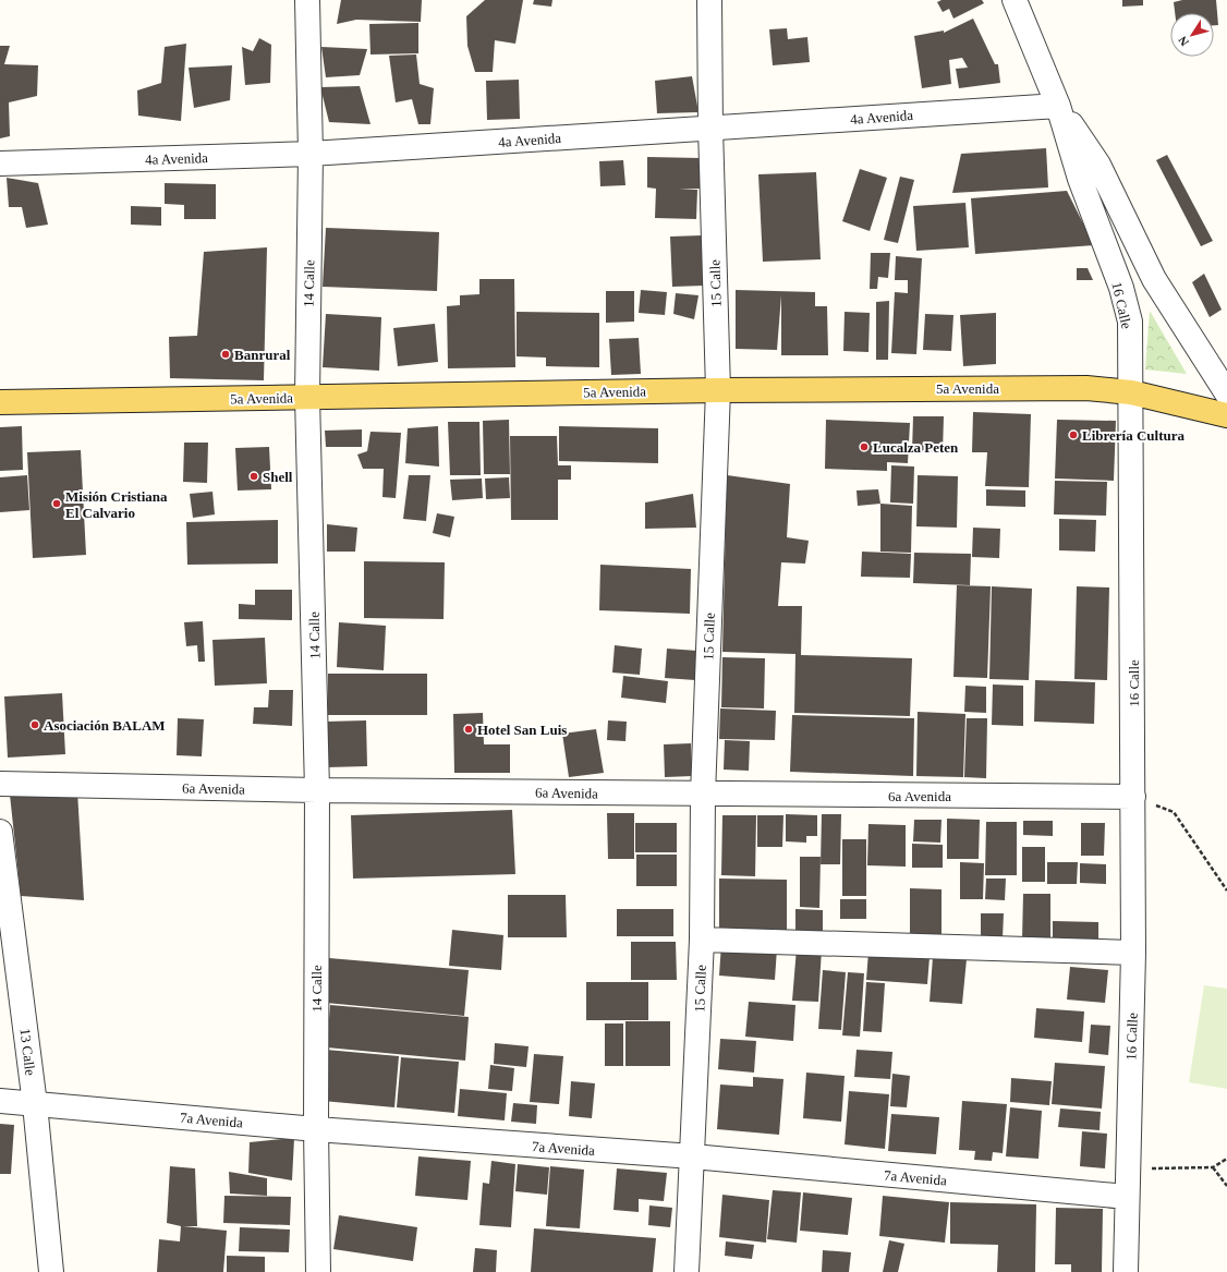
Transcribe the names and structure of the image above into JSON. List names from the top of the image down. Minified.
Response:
{"streets":{"main road":["5a Avenida"],"street":["4a Avenida","14 Calle","15 Calle","16 Calle","6a Avenida","13 Calle","7a Avenida"]},"crossings":[["4a Avenida","14 Calle"],["4a Avenida","15 Calle"],["4a Avenida","16 Calle"],["14 Calle","5a Avenida"],["14 Calle","6a Avenida"],["14 Calle","7a Avenida"],["15 Calle","5a Avenida"],["15 Calle","6a Avenida"],["15 Calle","7a Avenida"],["16 Calle","5a Avenida"],["16 Calle","6a Avenida"],["16 Calle","7a Avenida"],["13 Calle","7a Avenida"]],"places":["Banrural","Librería Cultura","Lucalza Peten","Shell","Misión Cristiana El Calvario","Asociación BALAM","Hotel San Luis"],"north":"bottom left"}
